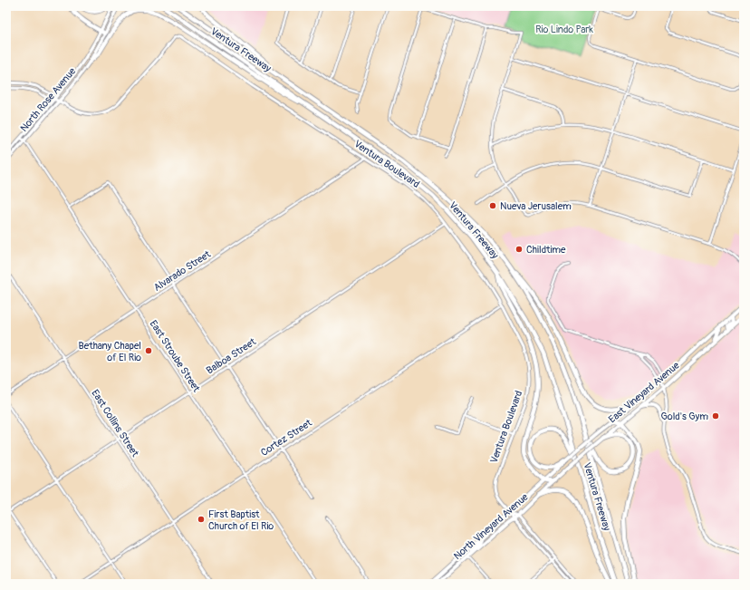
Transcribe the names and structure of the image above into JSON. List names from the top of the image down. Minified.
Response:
{"streets":{"highway":["Ventura Freeway"],"main road":["North Rose Avenue","East Vineyard Avenue","North Vineyard Avenue"],"street":["Ventura Boulevard","Alvarado Street","East Stroube Street","Balboa Street","East Collins Street","Cortez Street"]},"crossings":[["North Rose Avenue","Ventura Boulevard"],["North Rose Avenue","East Stroube Street"],["Ventura Boulevard","Alvarado Street"],["Ventura Boulevard","Balboa Street"],["Ventura Boulevard","Cortez Street"],["Ventura Boulevard","North Vineyard Avenue"],["Alvarado Street","East Stroube Street"],["Alvarado Street","East Collins Street"],["East Stroube Street","Balboa Street"],["East Stroube Street","Cortez Street"],["Balboa Street","East Collins Street"],["East Vineyard Avenue","North Vineyard Avenue"],["East Collins Street","Cortez Street"]],"parks":["Rio Lindo Park"],"places":["Nueva Jerusalem","Childtime","Bethany Chapel of El Rio","Gold's Gym","First Baptist Church of El Rio"]}
